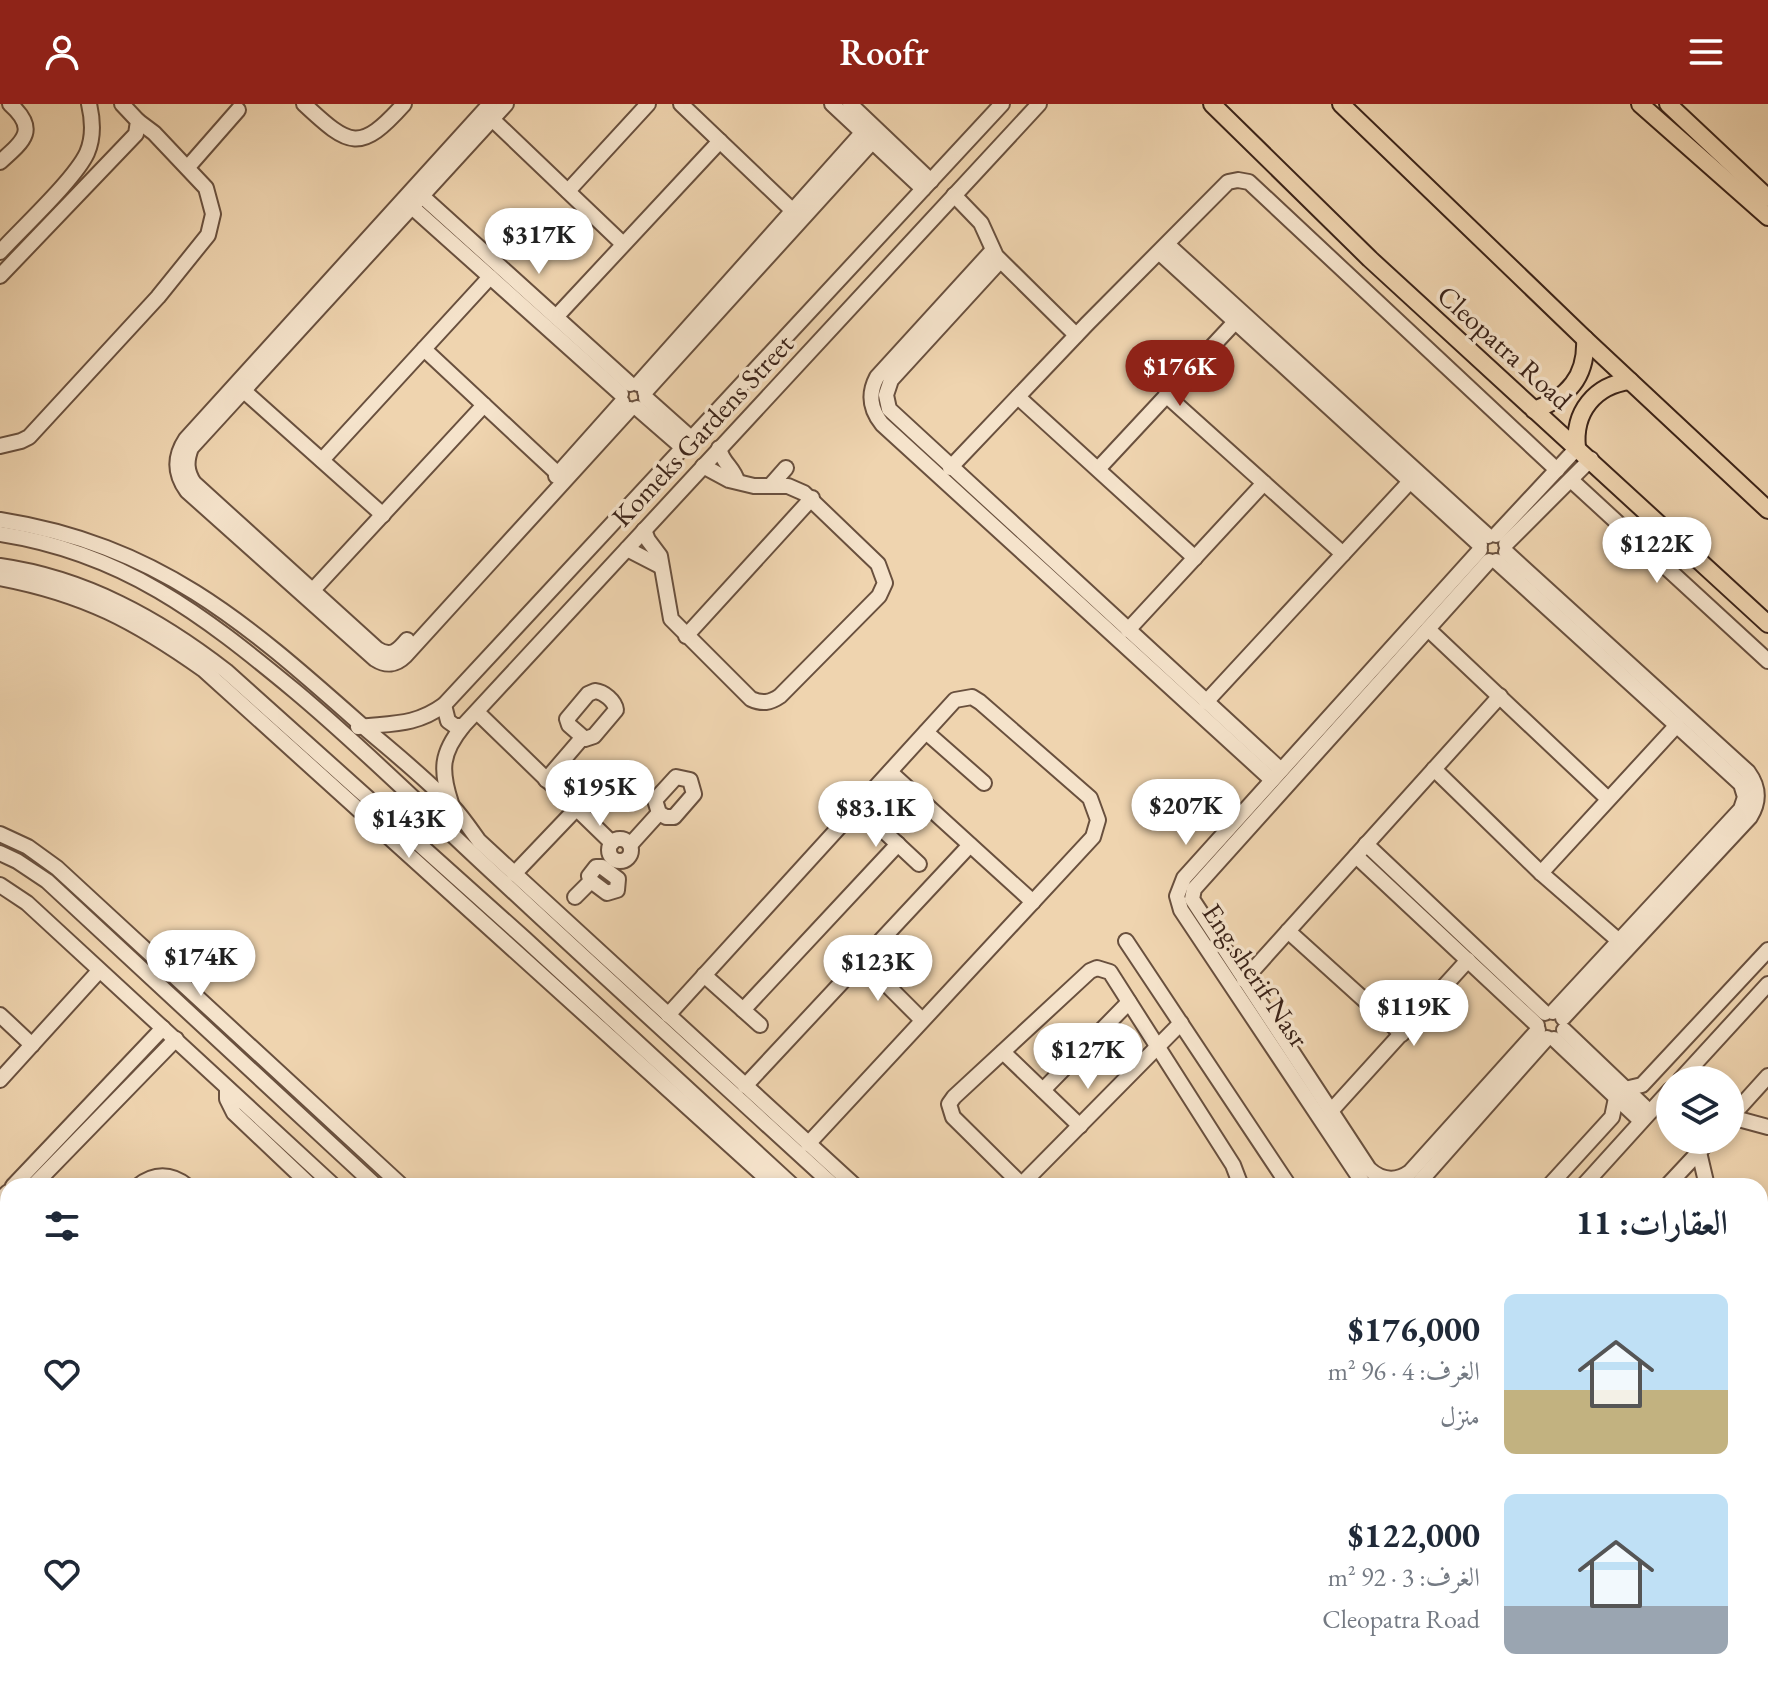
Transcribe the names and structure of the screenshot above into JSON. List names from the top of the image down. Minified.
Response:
{"streets":{"main road":["Cleopatra Road"],"street":["Komeks Gardens Street","Eng.sherif Nasr"]},"page":{"header":"Roofr","price":["$317K","$176K","$122K","$195K","$207K","$83.1K","$143K","$174K","$123K","$119K","$127K"],"heading":"العقارات: 11","list":[{"name":"$176,000","note":"الغرف: 4 · 96 m² · منزل"},{"name":"$122,000","note":"الغرف: 3 · 92 m² · Cleopatra Road"}]}}
